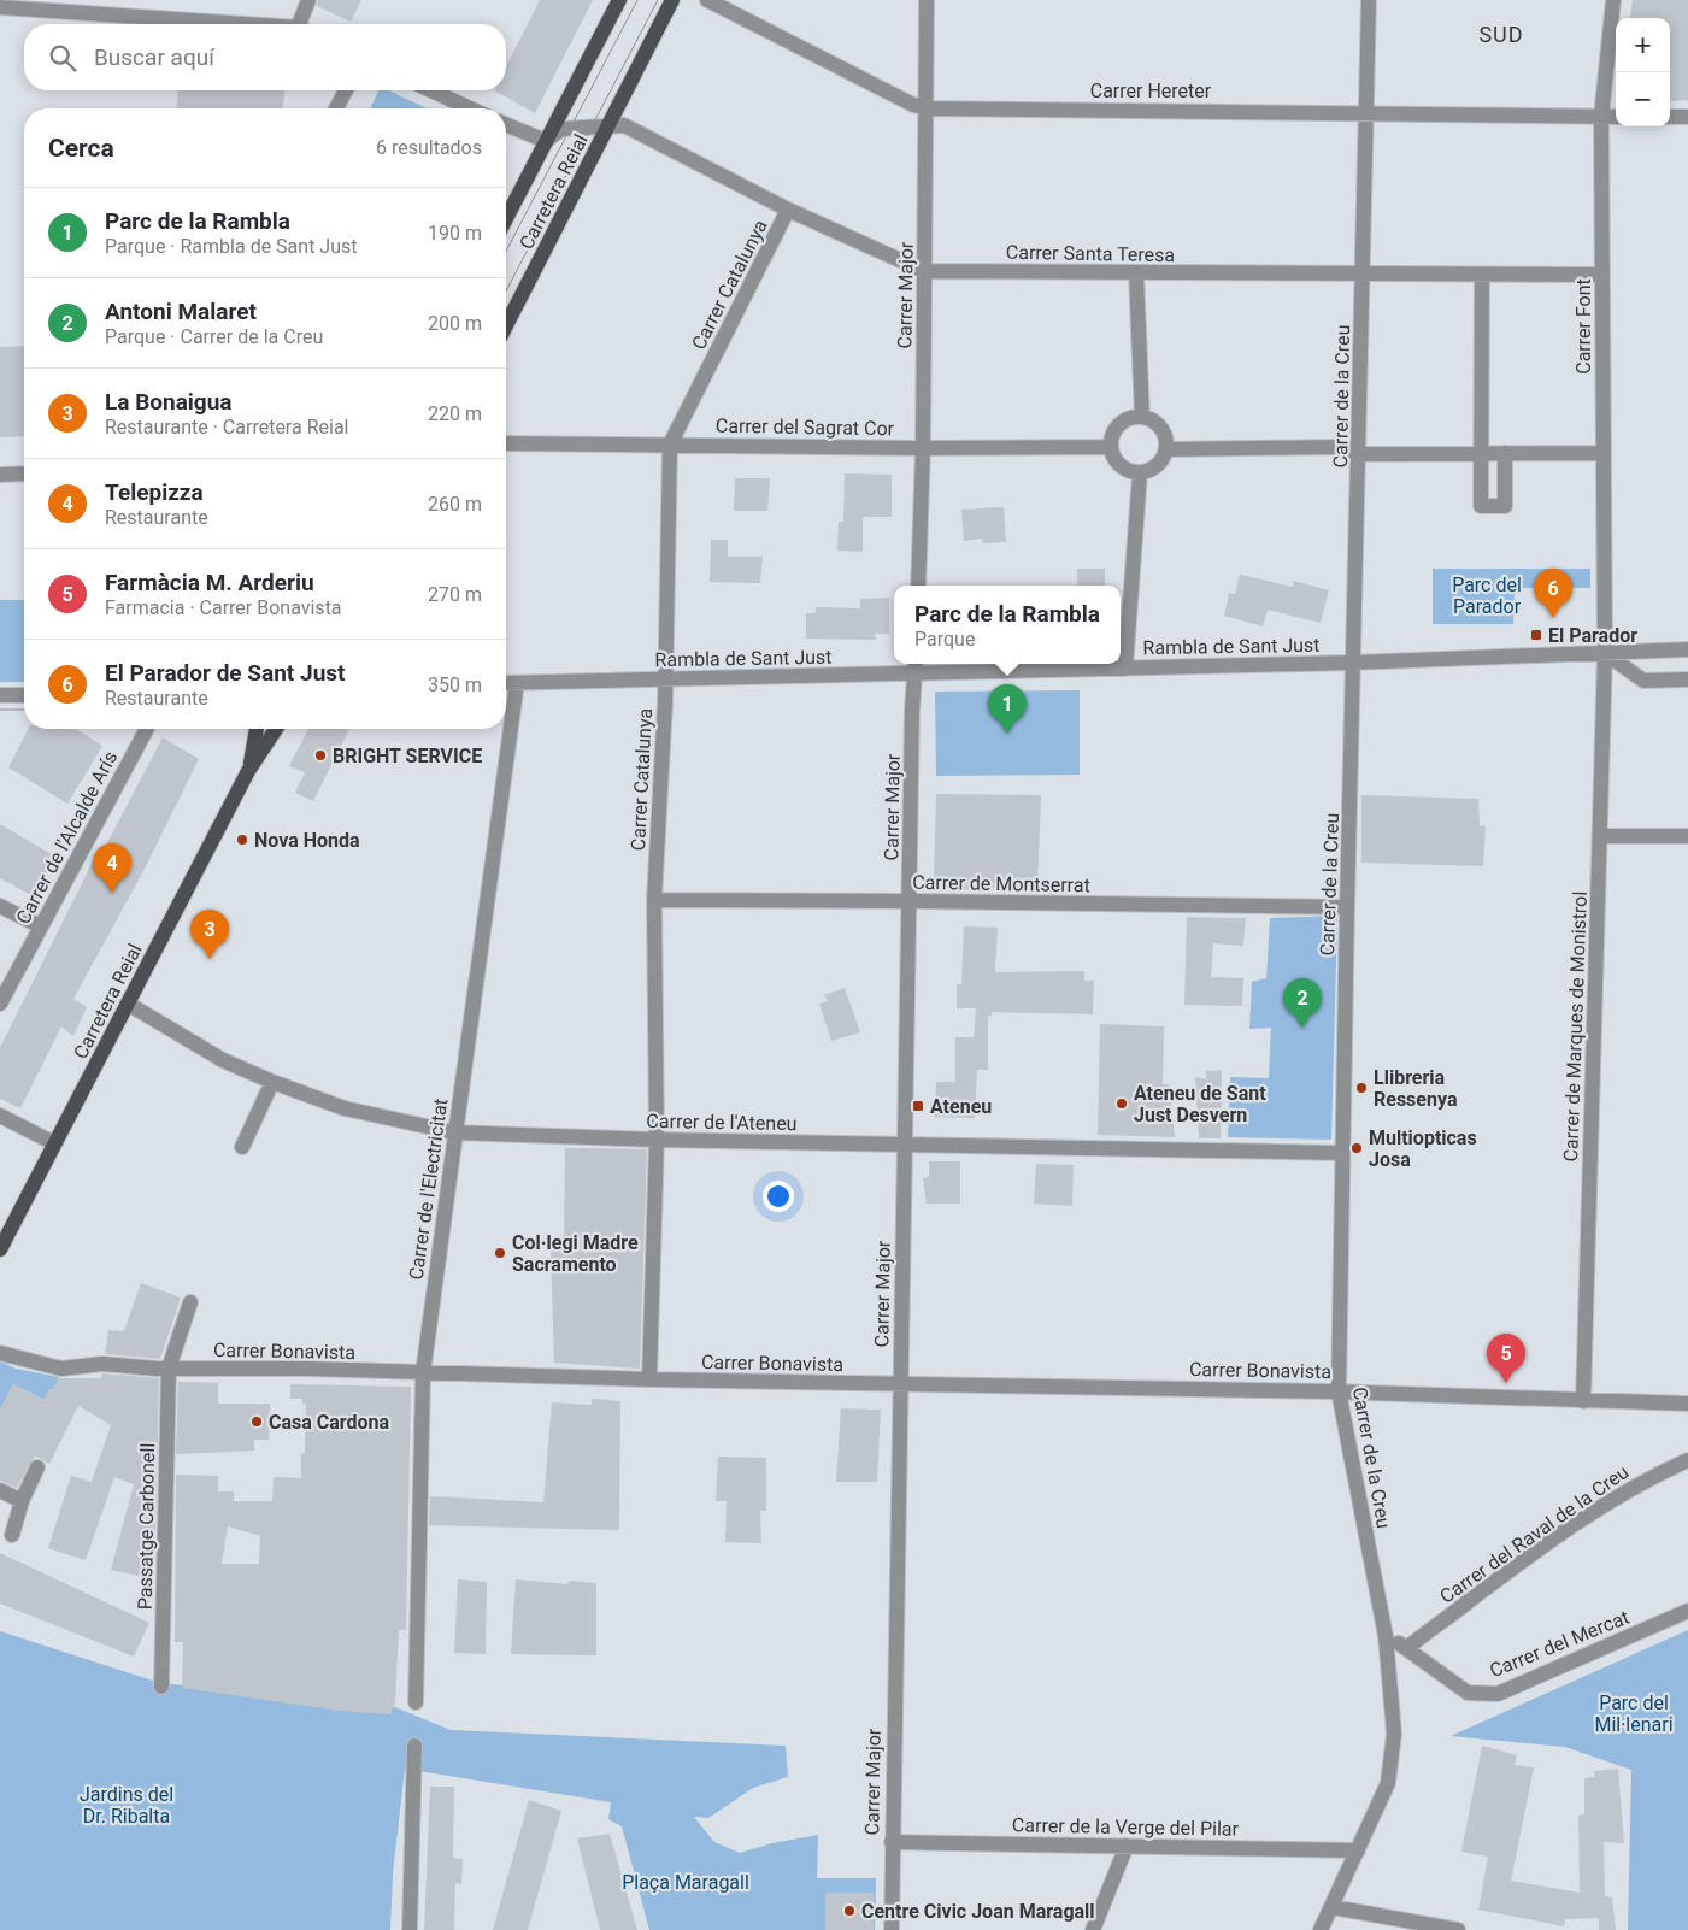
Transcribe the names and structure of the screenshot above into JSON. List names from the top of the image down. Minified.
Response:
{"streets":{"main road":["Carretera Reial"],"street":["Carrer Hereter","Carrer Santa Teresa","Carrer Catalunya","Carrer Major","Carrer Font","Carrer de la Creu","Carrer del Sagrat Cor","Rambla de Sant Just","Carrer de l'Alcalde Arís","Carrer de Montserrat","Carrer de Marques de Monistrol","Carrer de l'Ateneu","Carrer de l'Electricitat","Carrer Bonavista","Passatge Carbonell","Carrer del Raval de la Creu","Carrer del Mercat","Carrer de la Verge del Pilar"]},"crossings":[["Carrer Hereter","Carrer Major"],["Carrer Hereter","Carrer Font"],["Carrer Hereter","Carrer de la Creu"],["Carretera Reial","Carrer Santa Teresa"],["Carretera Reial","Carrer de l'Ateneu"],["Carrer Santa Teresa","Carrer Catalunya"],["Carrer Santa Teresa","Carrer Major"],["Carrer Santa Teresa","Carrer Font"],["Carrer Santa Teresa","Carrer de la Creu"],["Carrer Catalunya","Carrer del Sagrat Cor"],["Carrer Catalunya","Rambla de Sant Just"],["Carrer Catalunya","Carrer de Montserrat"],["Carrer Catalunya","Carrer de l'Ateneu"],["Carrer Catalunya","Carrer Bonavista"],["Carrer Major","Carrer del Sagrat Cor"],["Carrer Major","Rambla de Sant Just"],["Carrer Major","Carrer de Montserrat"],["Carrer Major","Carrer de l'Ateneu"],["Carrer Major","Carrer Bonavista"],["Carrer Major","Carrer de la Verge del Pilar"],["Carrer Font","Rambla de Sant Just"],["Carrer Font","Carrer de Marques de Monistrol"],["Carrer de la Creu","Rambla de Sant Just"],["Carrer de la Creu","Carrer de Montserrat"],["Carrer de la Creu","Carrer de l'Ateneu"],["Carrer de la Creu","Carrer Bonavista"],["Carrer de la Creu","Carrer del Mercat"],["Carrer de la Creu","Carrer de la Verge del Pilar"],["Rambla de Sant Just","Carrer de Marques de Monistrol"],["Rambla de Sant Just","Carrer de l'Electricitat"],["Carrer de Marques de Monistrol","Carrer Bonavista"],["Carrer de l'Ateneu","Carrer de l'Electricitat"],["Carrer de l'Electricitat","Carrer Bonavista"],["Carrer Bonavista","Passatge Carbonell"],["Carrer del Raval de la Creu","Carrer del Mercat"]],"districts":["SUD"],"parks":["Parc del Parador","Parc del Mil·lenari","Jardins del Dr. Ribalta","Plaça Maragall"],"places":{"transit":["El Parador","Ateneu"],"other":["BRIGHT SERVICE","Nova Honda","Llibreria Ressenya","Ateneu de Sant Just Desvern","Multiopticas Josa","Col·legi Madre Sacramento","Casa Cardona","Centre Civic Joan Maragall"]},"page":{"map_buttons":["+","−"],"search":"Buscar aquí","heading":["Cerca","6 resultados"],"list":[{"mark":"1","name":"Parc de la Rambla","note":"Parque · Rambla de Sant Just","value":"190 m"},{"mark":"2","name":"Antoni Malaret","note":"Parque · Carrer de la Creu","value":"200 m"},{"mark":"3","name":"La Bonaigua","note":"Restaurante · Carretera Reial","value":"220 m"},{"mark":"4","name":"Telepizza","note":"Restaurante","value":"260 m"},{"mark":"5","name":"Farmàcia M. Arderiu","note":"Farmacia · Carrer Bonavista","value":"270 m"},{"mark":"6","name":"El Parador de Sant Just","note":"Restaurante","value":"350 m"}],"pins":["6","1","4","3","2","5"],"popup":["Parc de la Rambla","Parque"]}}
